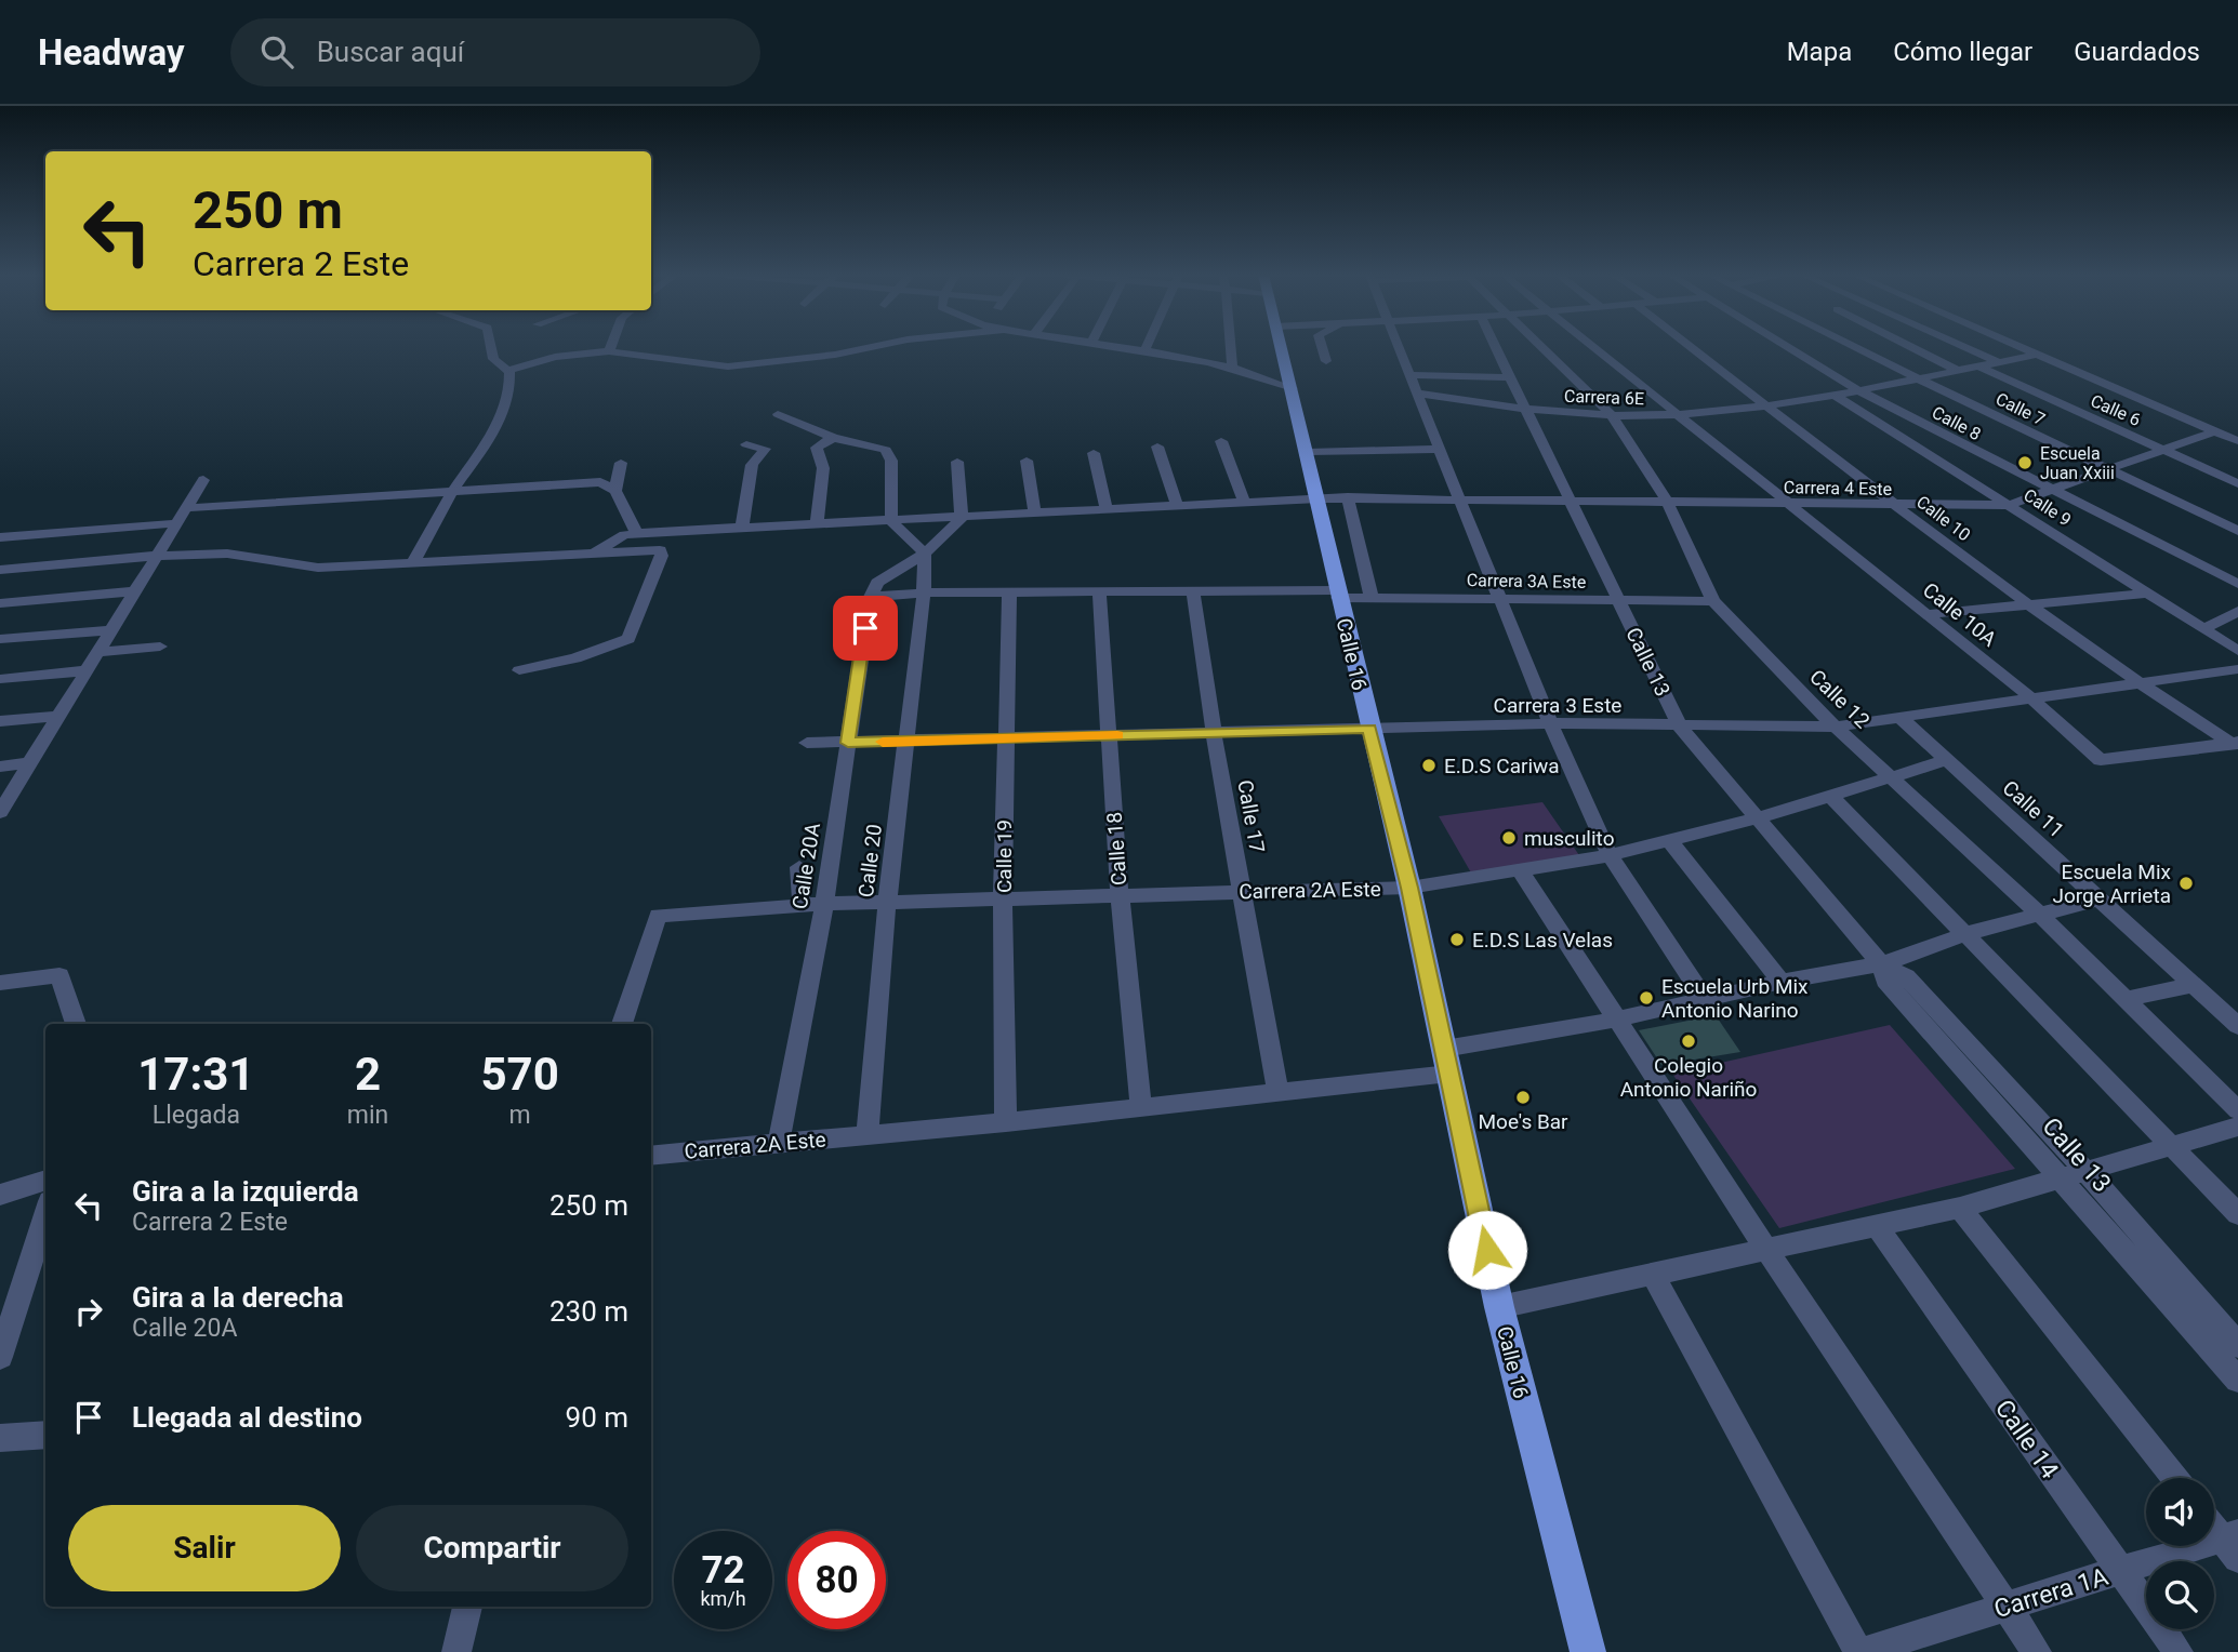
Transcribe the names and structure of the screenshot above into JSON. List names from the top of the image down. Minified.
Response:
{"streets":{"highway":["Calle 16"],"street":["Carrera 6E","Calle 7","Calle 6","Calle 8","Carrera 4 Este","Calle 9","Calle 10","Carrera 3A Este","Calle 10A","Calle 13","Calle 12","Carrera 3 Este","Calle 11","Calle 17","Calle 18","Calle 19","Calle 20","Calle 20A","Carrera 2A Este","Calle 14","Carrera 1A"]},"crossings":[["Carrera 6E","Calle 7"],["Carrera 6E","Calle 6"],["Carrera 6E","Calle 8"],["Carrera 6E","Calle 9"],["Carrera 6E","Calle 10"],["Carrera 6E","Calle 10A"],["Carrera 6E","Calle 13"],["Carrera 6E","Calle 12"],["Calle 7","Carrera 4 Este"],["Calle 6","Carrera 4 Este"],["Calle 8","Carrera 4 Este"],["Carrera 4 Este","Calle 9"],["Carrera 4 Este","Calle 10"],["Carrera 4 Este","Calle 10A"],["Carrera 4 Este","Calle 16"],["Carrera 4 Este","Calle 13"],["Carrera 4 Este","Calle 12"],["Calle 10","Calle 10A"],["Calle 10","Carrera 3 Este"],["Carrera 3A Este","Calle 16"],["Carrera 3A Este","Calle 13"],["Carrera 3A Este","Calle 12"],["Carrera 3A Este","Calle 17"],["Carrera 3A Este","Calle 18"],["Carrera 3A Este","Calle 19"],["Carrera 3A Este","Calle 20"],["Carrera 3A Este","Calle 20A"],["Calle 10A","Carrera 3 Este"],["Calle 16","Carrera 3 Este"],["Calle 16","Carrera 2A Este"],["Calle 13","Carrera 3 Este"],["Calle 13","Carrera 2A Este"],["Calle 12","Carrera 3 Este"],["Calle 12","Carrera 2A Este"],["Carrera 3 Este","Calle 11"],["Carrera 3 Este","Calle 17"],["Carrera 3 Este","Calle 18"],["Carrera 3 Este","Calle 19"],["Carrera 3 Este","Calle 20"],["Carrera 3 Este","Calle 20A"],["Calle 11","Carrera 2A Este"],["Calle 17","Carrera 2A Este"],["Calle 18","Carrera 2A Este"],["Calle 19","Carrera 2A Este"],["Calle 20","Carrera 2A Este"],["Calle 20A","Carrera 2A Este"],["Calle 14","Carrera 1A"]],"places":["Escuela Juan Xxiii","E.D.S Cariwa","musculito","Escuela Mix Jorge Arrieta","E.D.S Las Velas","Escuela Urb Mix Antonio Narino","Colegio Antonio Nariño","Moe's Bar"],"page":{"header":"Headway","search":"Buscar aquí","nav":["Mapa","Cómo llegar","Guardados"],"turn":["250 m","Carrera 2 Este"],"eta":["17:31","Llegada","2","min","570","m"],"list":[{"name":"Gira a la izquierda","note":"Carrera 2 Este","value":"250 m"},{"name":"Gira a la derecha","note":"Calle 20A","value":"230 m"},{"name":"Llegada al destino","value":"90 m"}],"buttons":["Salir","Compartir"],"speed":"72 km/h","limit":"80"}}
